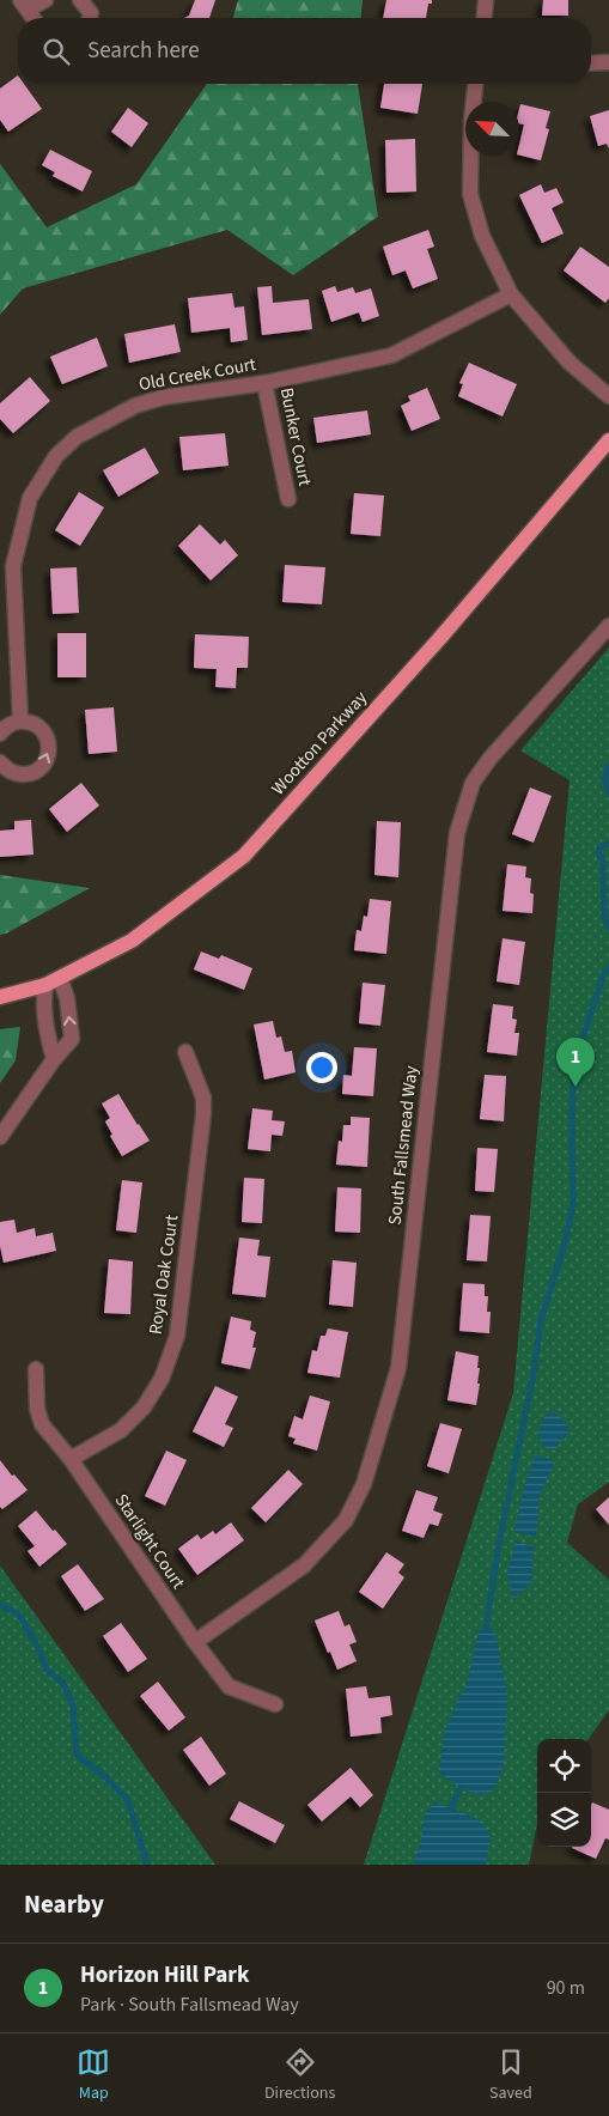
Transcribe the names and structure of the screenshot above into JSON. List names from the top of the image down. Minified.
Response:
{"streets":{"main road":["Wootton Parkway"],"street":["Old Creek Court","Bunker Court","South Fallsmead Way","Royal Oak Court","Starlight Court"]},"crossings":[["Old Creek Court","Bunker Court"],["South Fallsmead Way","Starlight Court"],["Royal Oak Court","Starlight Court"]],"north":"top left","page":{"search":"Search here","pins":"1","heading":"Nearby","list":[{"mark":"1","name":"Horizon Hill Park","note":"Park · South Fallsmead Way","value":"90 m"}],"nav":["Map","Directions","Saved"]}}
